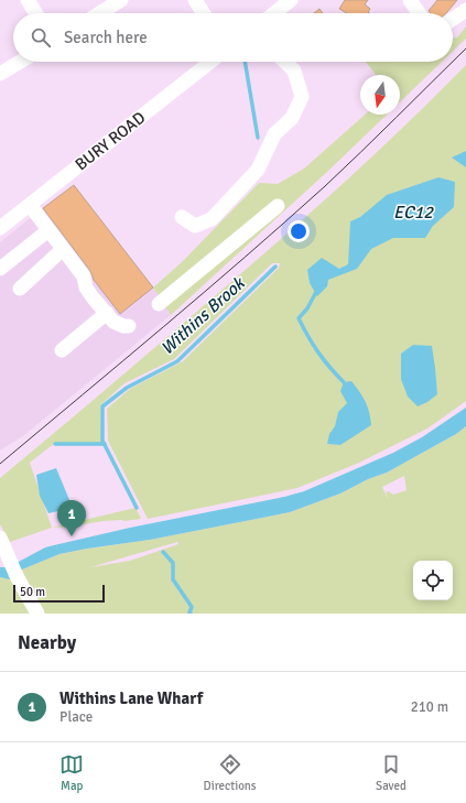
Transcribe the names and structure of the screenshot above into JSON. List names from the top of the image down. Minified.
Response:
{"streets":{"street":["BURY ROAD"]},"water":["EC12","Withins Brook"],"scale_bar":"50 m","north":"bottom","page":{"search":"Search here","pins":"1","scale":"50 m","heading":"Nearby","list":[{"mark":"1","name":"Withins Lane Wharf","note":"Place","value":"210 m"}],"nav":["Map","Directions","Saved"]}}
